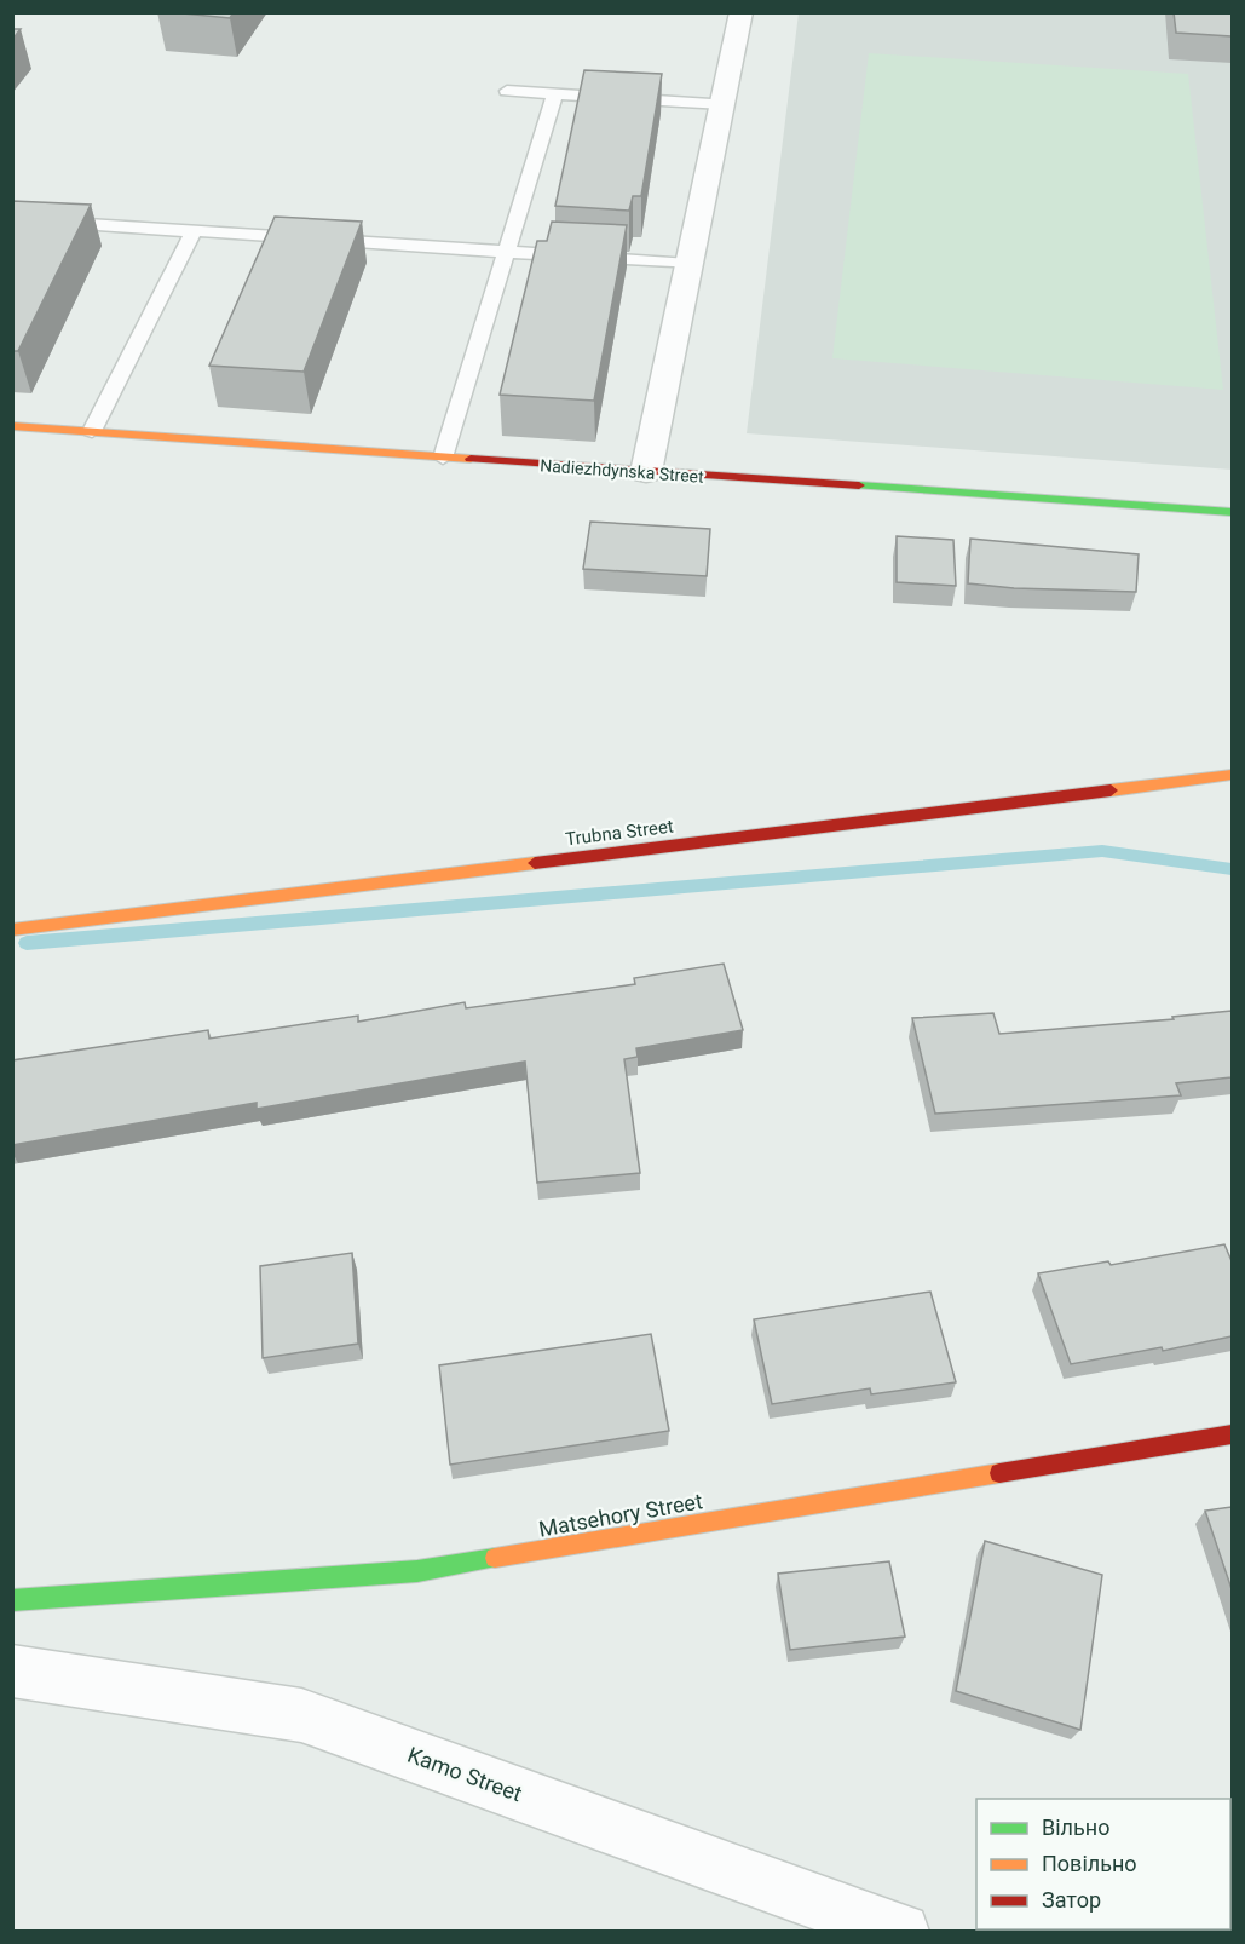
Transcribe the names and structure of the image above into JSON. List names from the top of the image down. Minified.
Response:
{"streets":{"street":["Nadiezhdynska Street","Trubna Street","Matsehory Street","Kamo Street"]},"legend":["Вільно","Повільно","Затор"]}
